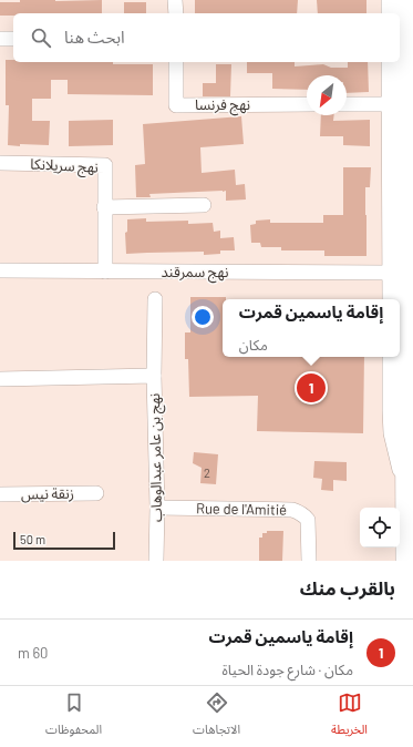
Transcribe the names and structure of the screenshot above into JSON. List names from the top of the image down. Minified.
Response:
{"streets":{"street":["نهج فرنسا","نهج سريلانكا","نهج سمرقند","نهج بن عامر عبدالوهاب","زنقة نيس","Rue de l'Amitié"]},"crossings":[["نهج سريلانكا","نهج سمرقند"],["نهج بن عامر عبدالوهاب","Rue de l'Amitié"]],"house_numbers":["2"],"scale_bar":"50 m","north":"bottom left","page":{"search":"ابحث هنا","popup":["إقامة ياسمين قمرت","مكان"],"pins":"1","scale":"50 m","heading":"بالقرب منك","list":[{"mark":"1","name":"إقامة ياسمين قمرت","note":"مكان · شارع جودة الحياة","value":"60 m"}],"nav":["الخريطة","الاتجاهات","المحفوظات"]}}
